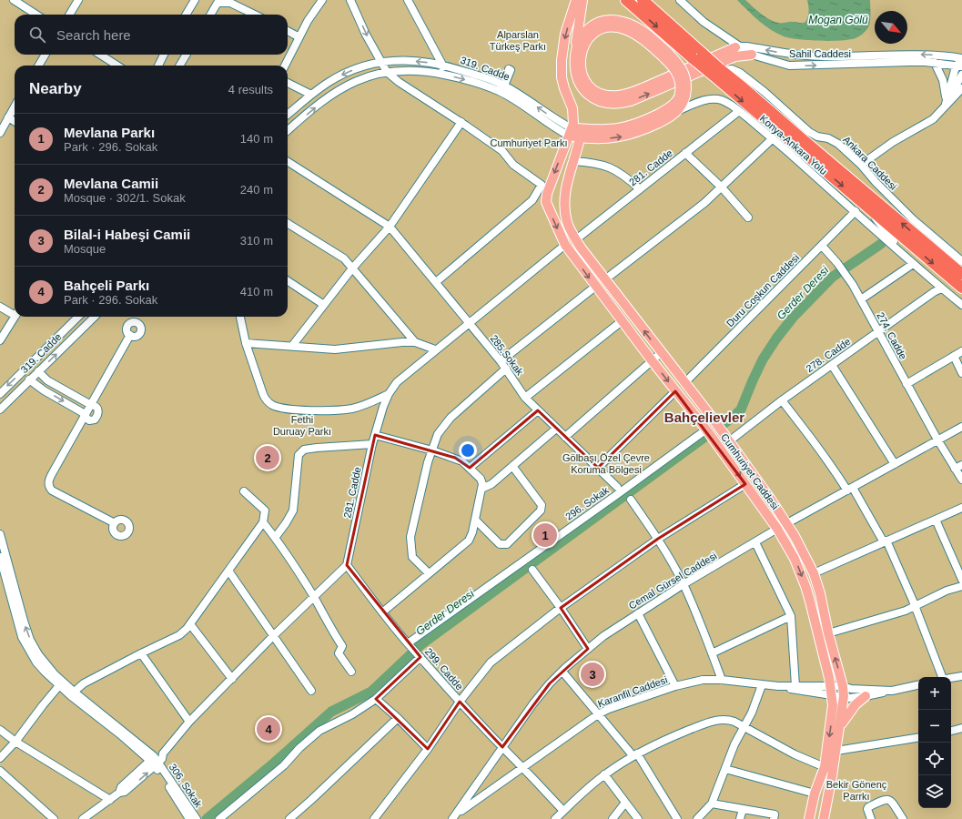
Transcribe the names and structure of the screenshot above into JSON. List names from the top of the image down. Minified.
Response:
{"streets":{"highway":["Konya-Ankara Yolu"],"main road":["319. Cadde","Cumhuriyet Caddesi"],"street":["Sahil Caddesi","Ankara Caddesi","281. Cadde","Duru Coşkun Caddesi","274. Cadde","285.Sokak","278. Cadde","296. Sokak","Cemal Gürsel Caddesi","299. Cadde","Karanfil Caddesi","306. Sokak"]},"crossings":[["319. Cadde","281. Cadde"],["319. Cadde","Cumhuriyet Caddesi"],["Konya-Ankara Yolu","Ankara Caddesi"],["Konya-Ankara Yolu","Duru Coşkun Caddesi"],["281. Cadde","285.Sokak"],["281. Cadde","Cumhuriyet Caddesi"],["281. Cadde","299. Cadde"],["Duru Coşkun Caddesi","274. Cadde"],["Duru Coşkun Caddesi","Cumhuriyet Caddesi"],["274. Cadde","278. Cadde"],["274. Cadde","Cemal Gürsel Caddesi"],["278. Cadde","Cumhuriyet Caddesi"],["Cumhuriyet Caddesi","296. Sokak"],["Cumhuriyet Caddesi","Cemal Gürsel Caddesi"],["Cumhuriyet Caddesi","Karanfil Caddesi"],["296. Sokak","299. Cadde"],["Cemal Gürsel Caddesi","299. Cadde"],["Cemal Gürsel Caddesi","Karanfil Caddesi"],["299. Cadde","Karanfil Caddesi"]],"districts":["Bahçelievler"],"water":["Mogan Gölü","Gerder Deresi"],"parks":["Alparslan Türkeş Parkı","Cumhuriyet Parkı","Fethi Duruay Parkı","Gölbaşı Özel Çevre Koruma Bölgesi","Bekir Gönenç Parrkı"],"north":"bottom right","page":{"search":"Search here","heading":["Nearby","4 results"],"list":[{"mark":"1","name":"Mevlana Parkı","note":"Park · 296. Sokak","value":"140 m"},{"mark":"2","name":"Mevlana Camii","note":"Mosque · 302/1. Sokak","value":"240 m"},{"mark":"3","name":"Bilal-i Habeşi Camii","note":"Mosque","value":"310 m"},{"mark":"4","name":"Bahçeli Parkı","note":"Park · 296. Sokak","value":"410 m"}],"pins":["2","1","3","4"],"map_buttons":["+","−"]}}
